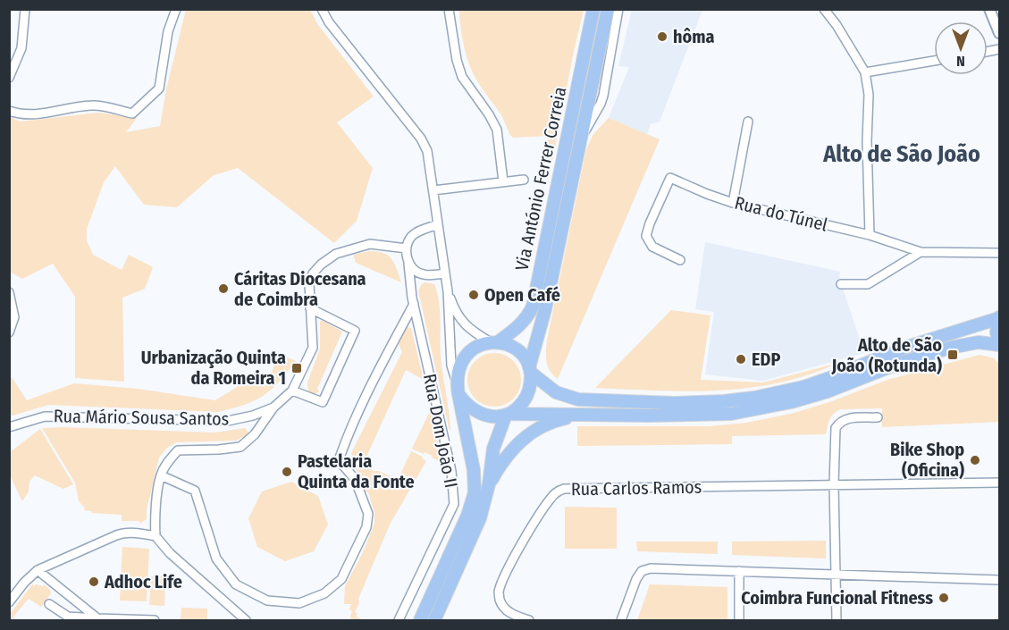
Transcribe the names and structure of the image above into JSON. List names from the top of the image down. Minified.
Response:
{"streets":{"main road":["Via António Ferrer Correia"],"street":["Rua do Túnel","Rua Mário Sousa Santos","Rua Dom João II","Rua Carlos Ramos"]},"districts":["Alto de São João"],"places":{"other":["hôma","Cáritas Diocesana de Coimbra","Open Café","EDP","Bike Shop (Oficina)","Pastelaria Quinta da Fonte","Adhoc Life","Coimbra Funcional Fitness"],"transit":["Alto de São João (Rotunda)","Urbanização Quinta da Romeira 1"]},"north":"bottom"}
